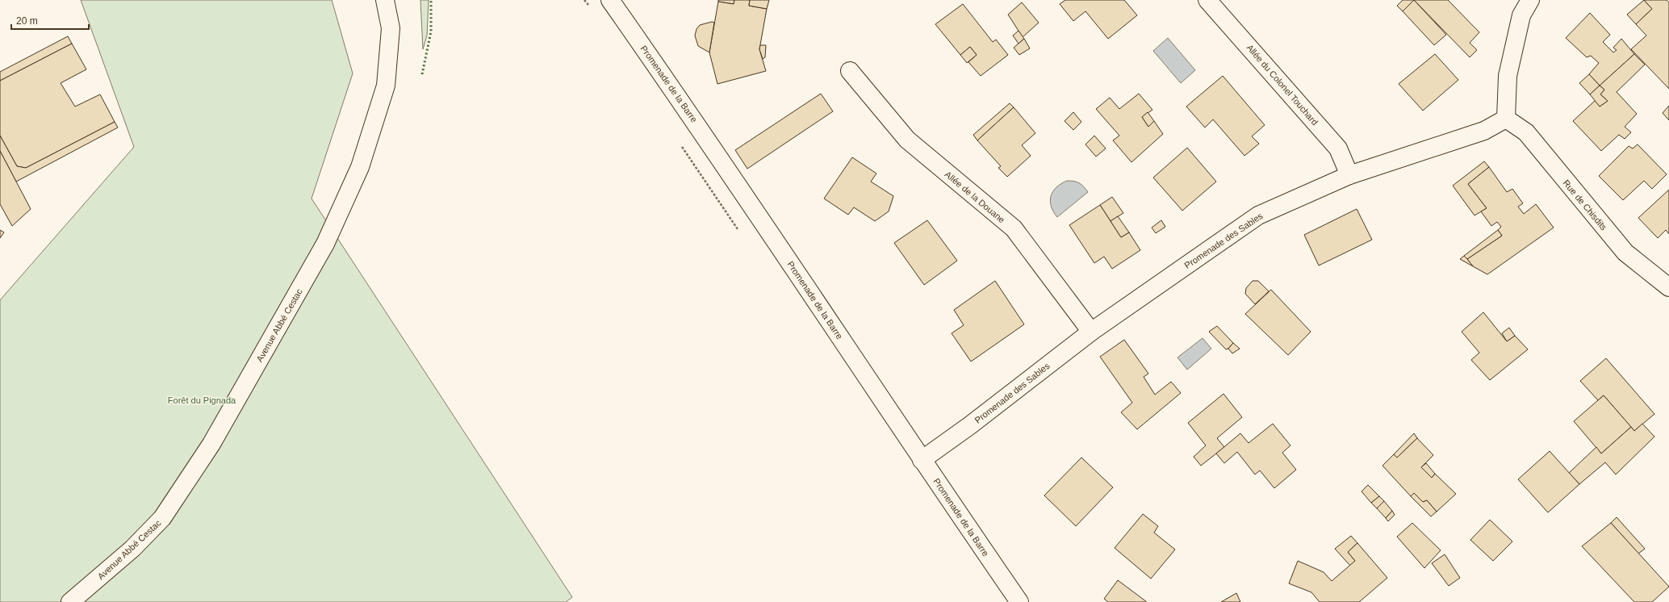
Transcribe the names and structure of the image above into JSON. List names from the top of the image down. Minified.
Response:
{"streets":{"street":["Promenade de la Barre","Allée du Colonel Touchard","Allée de la Douane","Rue de Chisdits","Promenade des Sables","Avenue Abbé Cestac"]},"crossings":[["Promenade de la Barre","Promenade des Sables"],["Allée du Colonel Touchard","Promenade des Sables"],["Allée de la Douane","Promenade des Sables"],["Rue de Chisdits","Promenade des Sables"]],"parks":["Forêt du Pignada"],"scale_bar":"20 m"}
